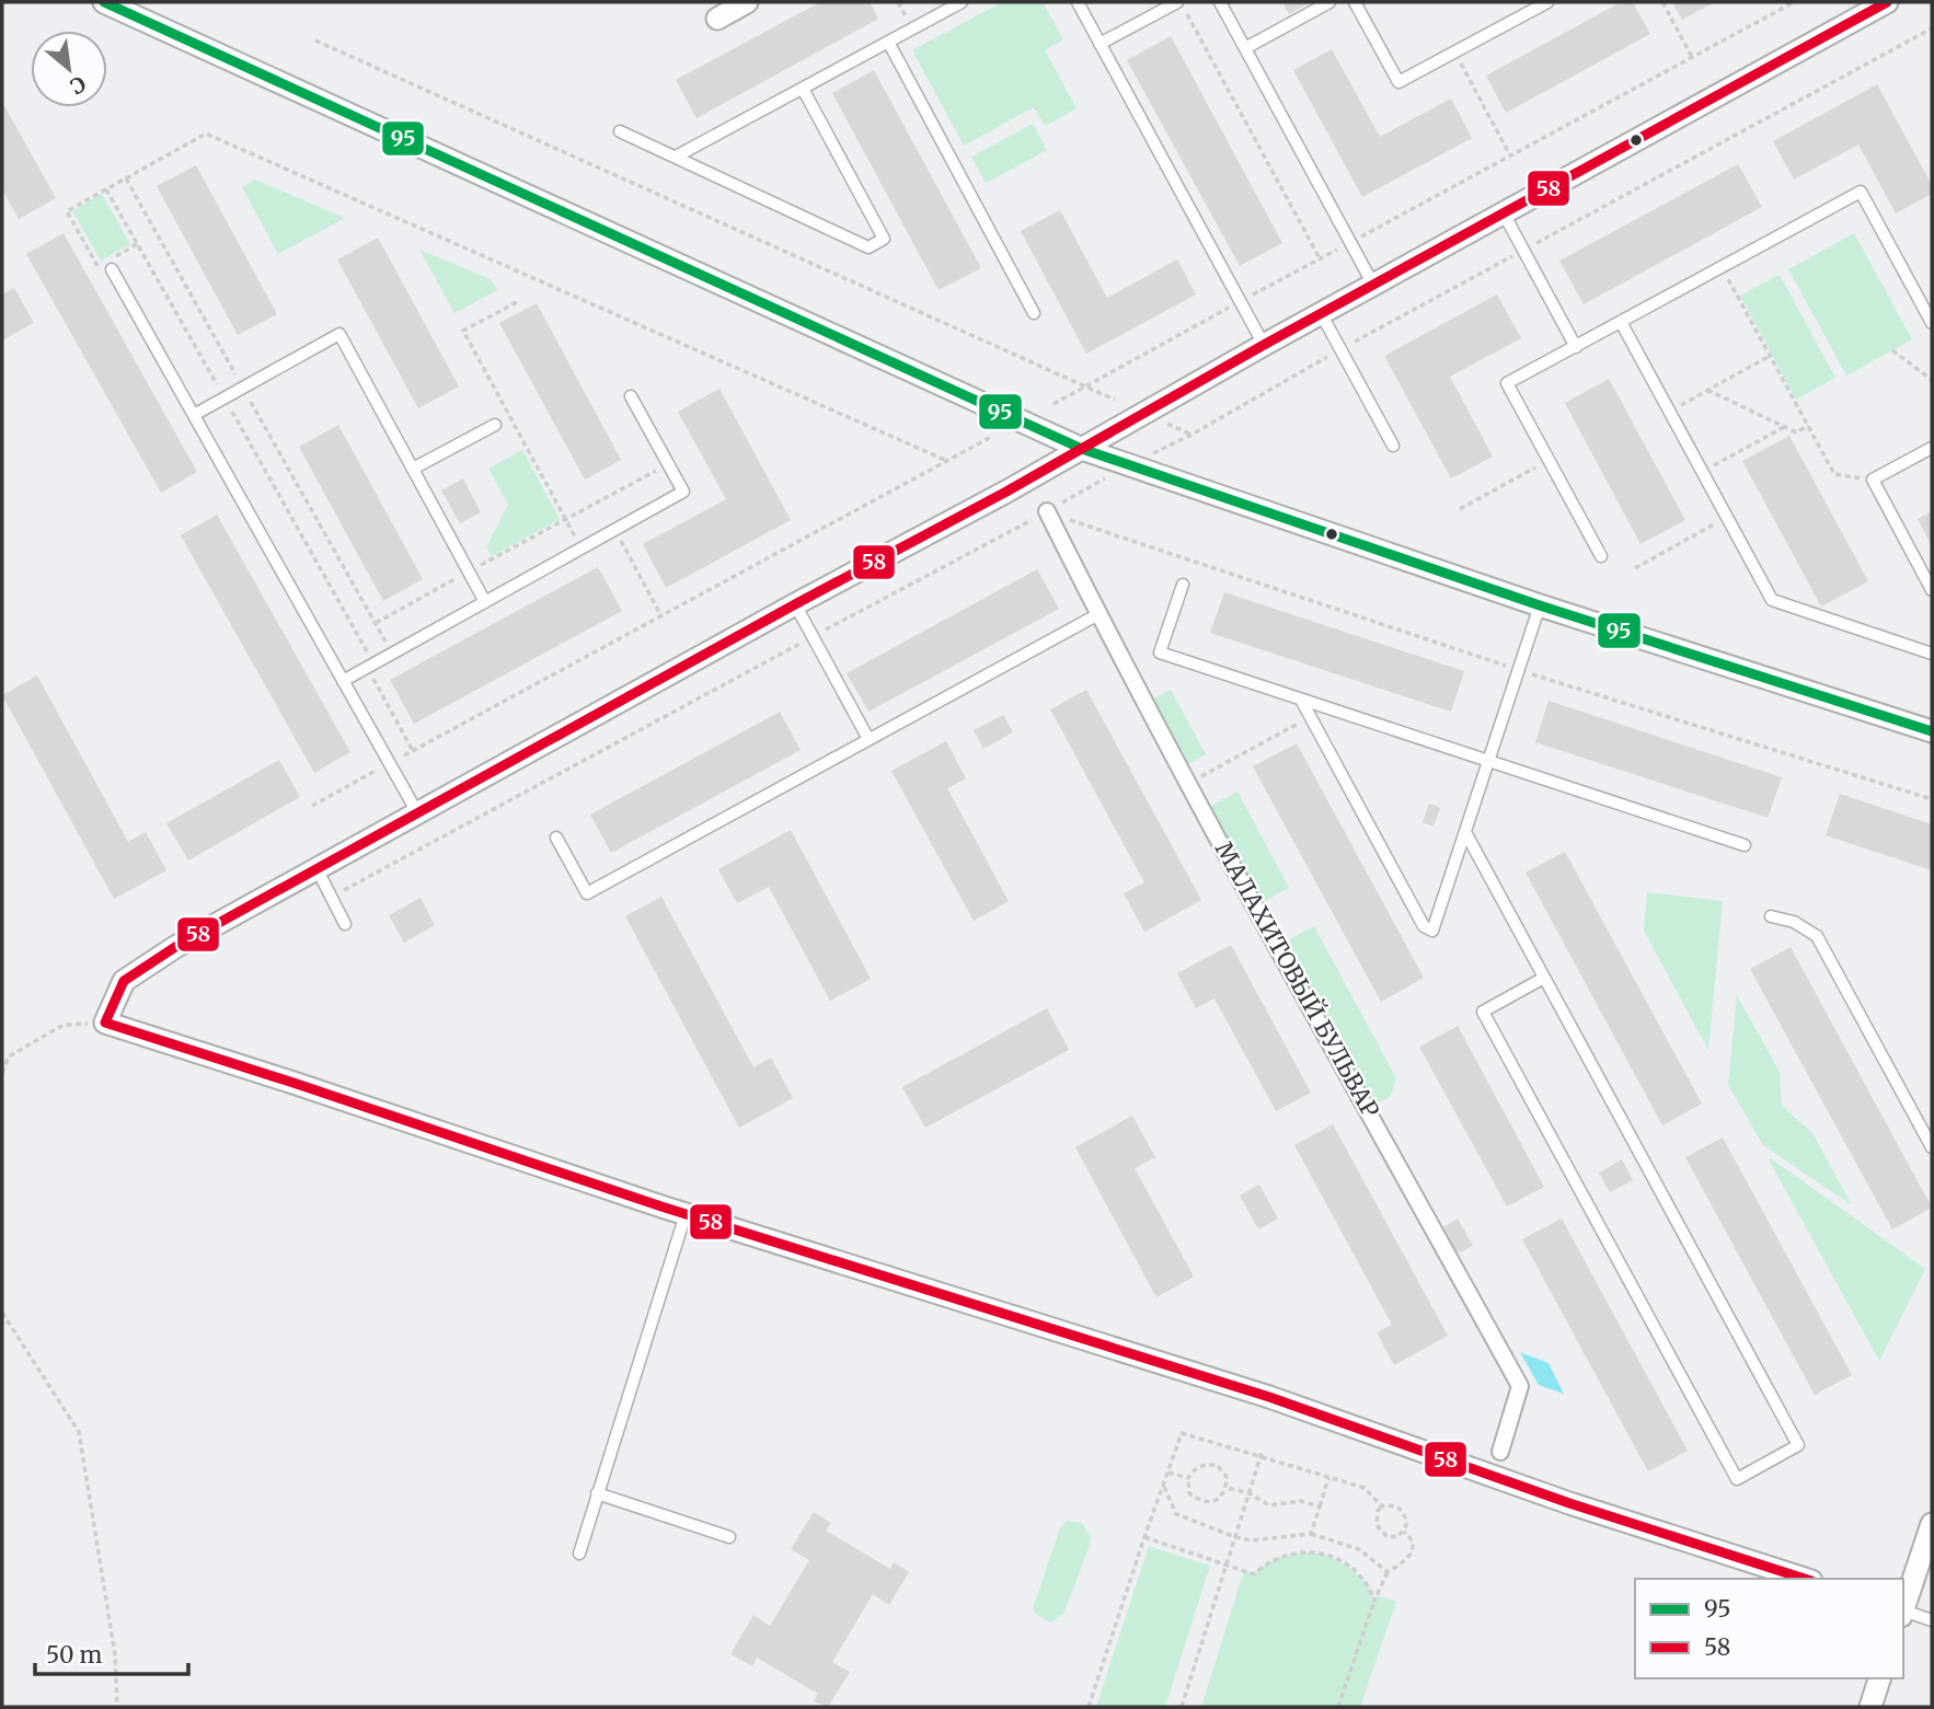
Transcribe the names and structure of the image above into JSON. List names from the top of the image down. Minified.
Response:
{"streets":{"street":["МАЛАХИТОВЫЙ БУЛЬВАР"]},"lines":["transit line 95","transit line 58"],"legend":["95","58"],"scale_bar":"50 m","north":"bottom right"}
